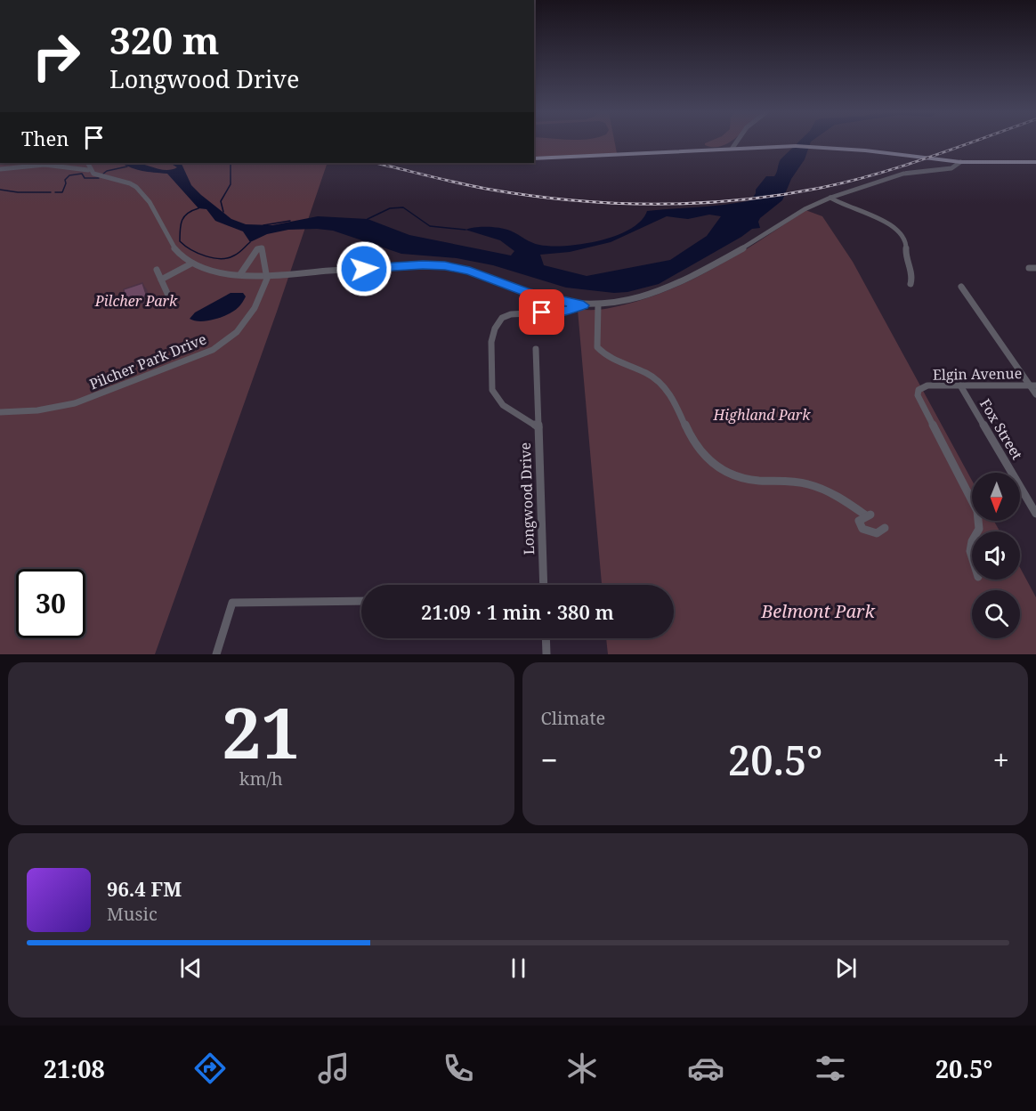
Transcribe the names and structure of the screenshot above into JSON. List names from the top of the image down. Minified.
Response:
{"streets":{"street":["Pilcher Park Drive","Elgin Avenue","Fox Street","Longwood Drive"]},"crossings":[["Elgin Avenue","Fox Street"]],"parks":["Pilcher Park","Highland Park","Belmont Park"],"north":"bottom","page":{"turn":["320 m","Longwood Drive"],"then":"Then","limit":"30","trip":"21:09 · 1 min · 380 m","tile":[["21","km/h"],"Climate"],"heat":["−","20.5°","+"],"song":["96.4 FM","Music"],"tabs":["21:08","20.5°"]}}
